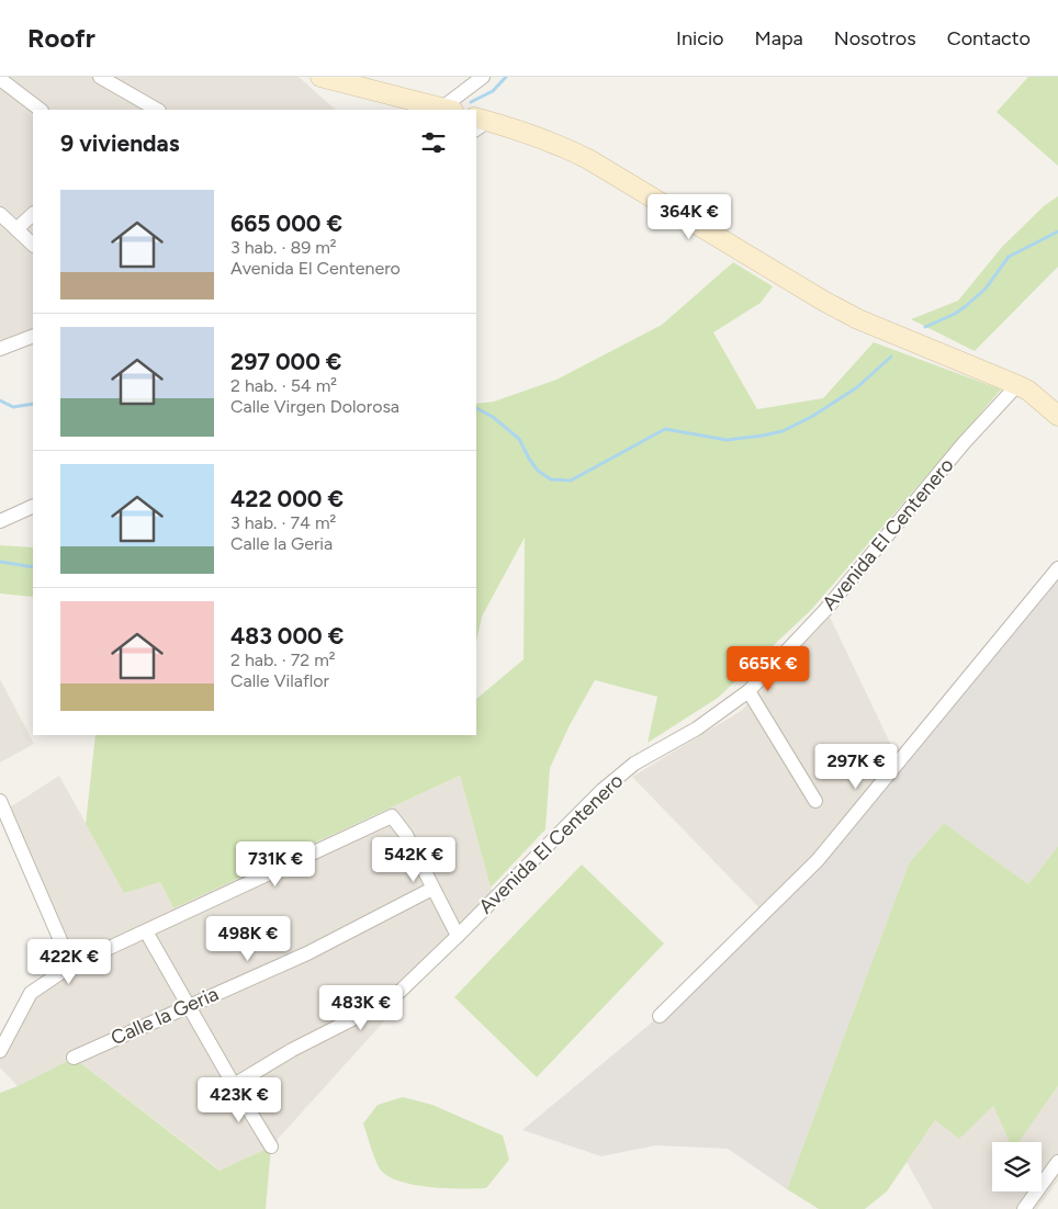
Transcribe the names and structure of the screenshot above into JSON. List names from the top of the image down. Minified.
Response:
{"streets":{"street":["Avenida El Centenero","Calle la Geria"]},"page":{"header":"Roofr","nav":["Inicio","Mapa","Nosotros","Contacto"],"heading":"9 viviendas","list":[{"name":"665 000 €","note":"3 hab. · 89 m² · Avenida El Centenero"},{"name":"297 000 €","note":"2 hab. · 54 m² · Calle Virgen Dolorosa"},{"name":"422 000 €","note":"3 hab. · 74 m² · Calle la Geria"},{"name":"483 000 €","note":"2 hab. · 72 m² · Calle Vilaflor"}],"price":["364K €","665K €","297K €","542K €","731K €","498K €","422K €","483K €","423K €"]}}
